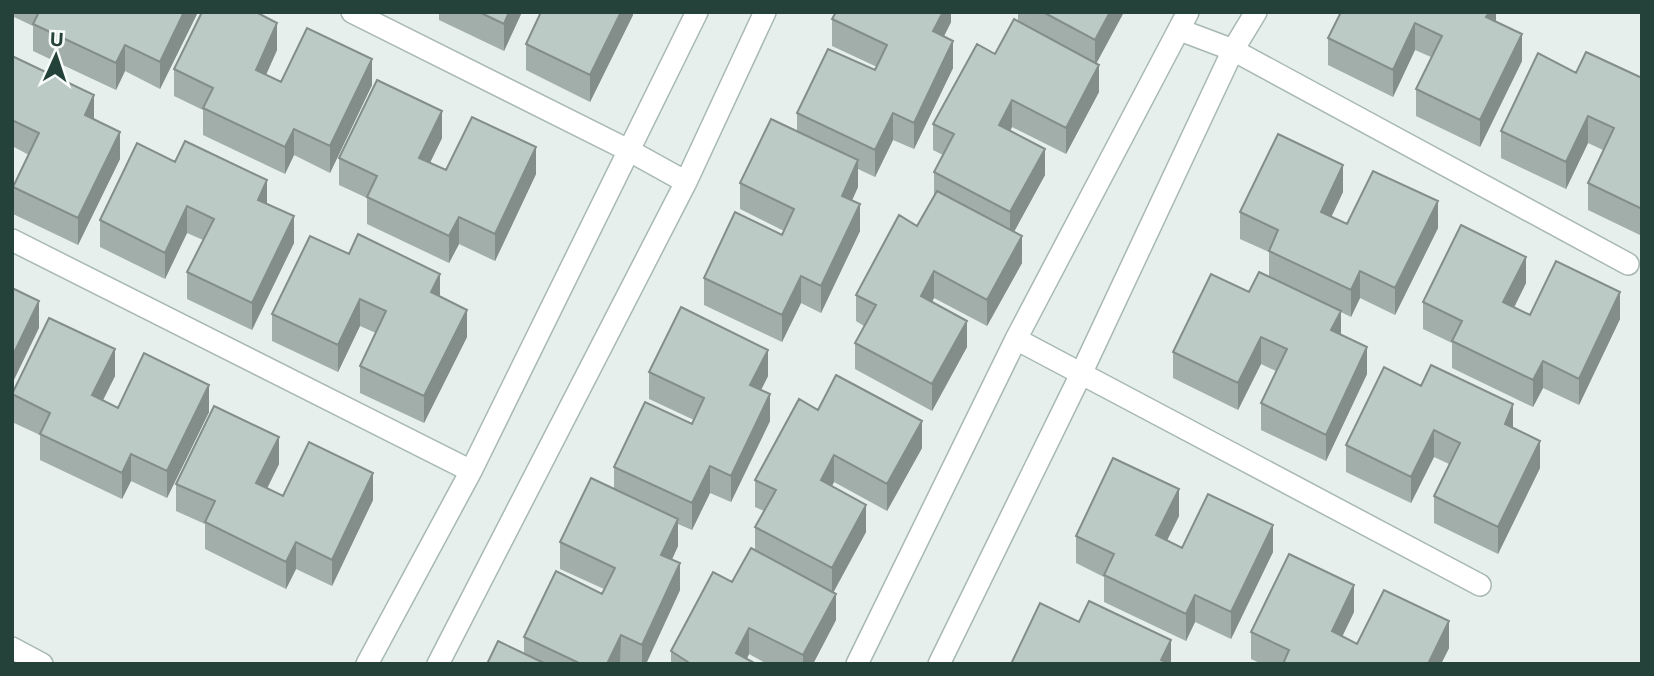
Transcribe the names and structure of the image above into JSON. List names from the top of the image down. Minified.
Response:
{"north":"top"}
